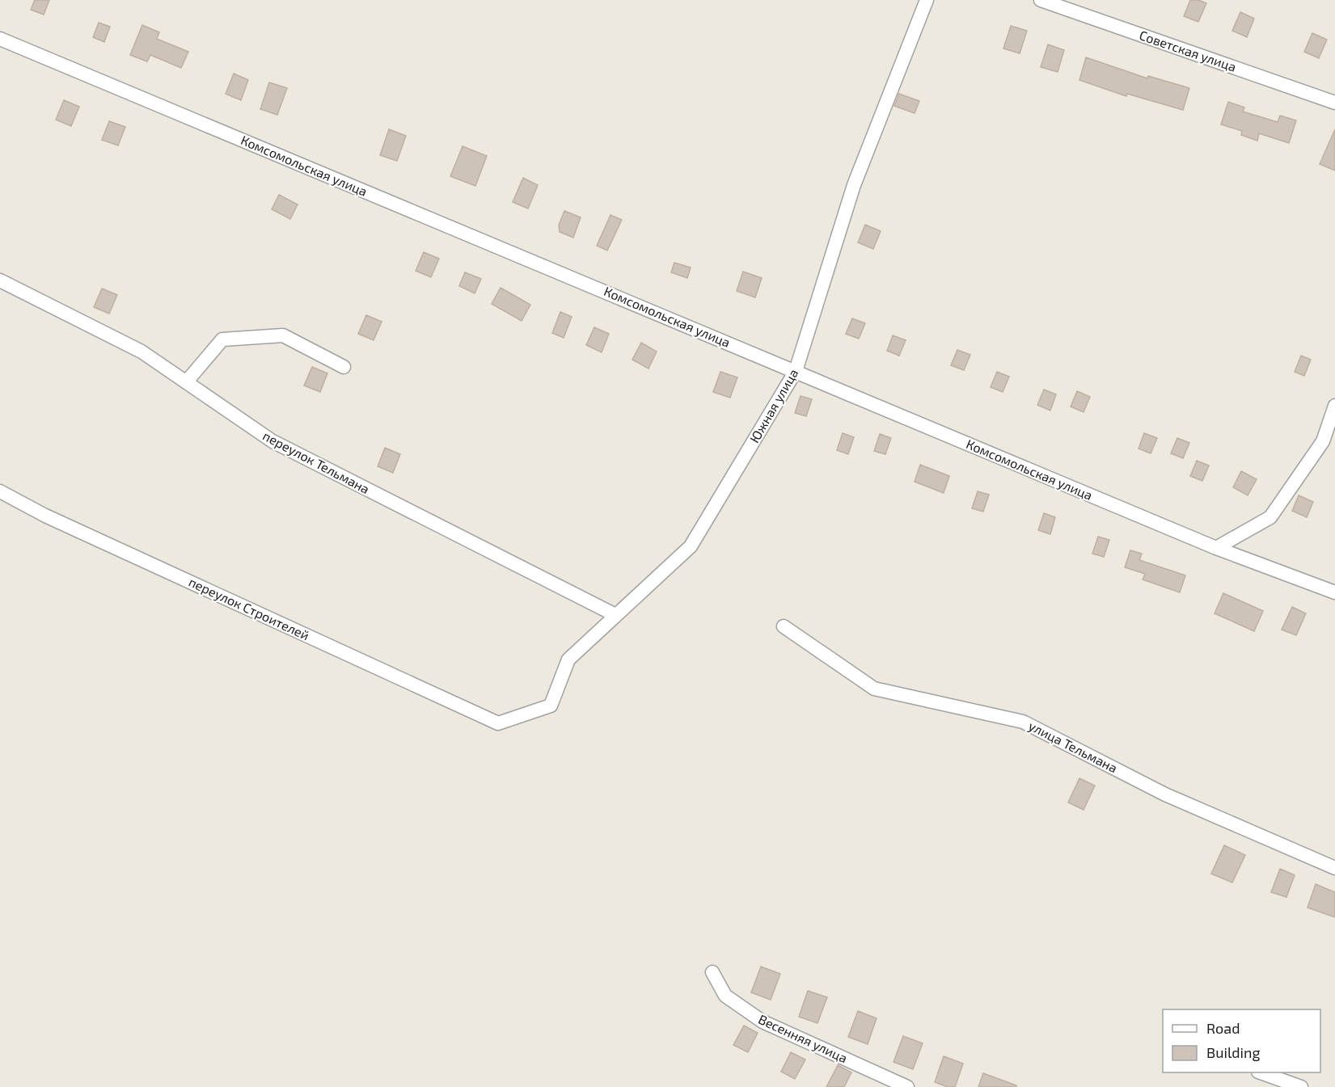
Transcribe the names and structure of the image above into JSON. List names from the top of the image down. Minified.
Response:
{"streets":{"street":["Советская улица","Комсомольская улица","Южная улица","переулок Тельмана","переулок Строителей","улица Тельмана","Весенняя улица"]},"crossings":[["Комсомольская улица","Южная улица"],["Южная улица","переулок Тельмана"],["Южная улица","переулок Строителей"]],"legend":["Road","Building"]}
